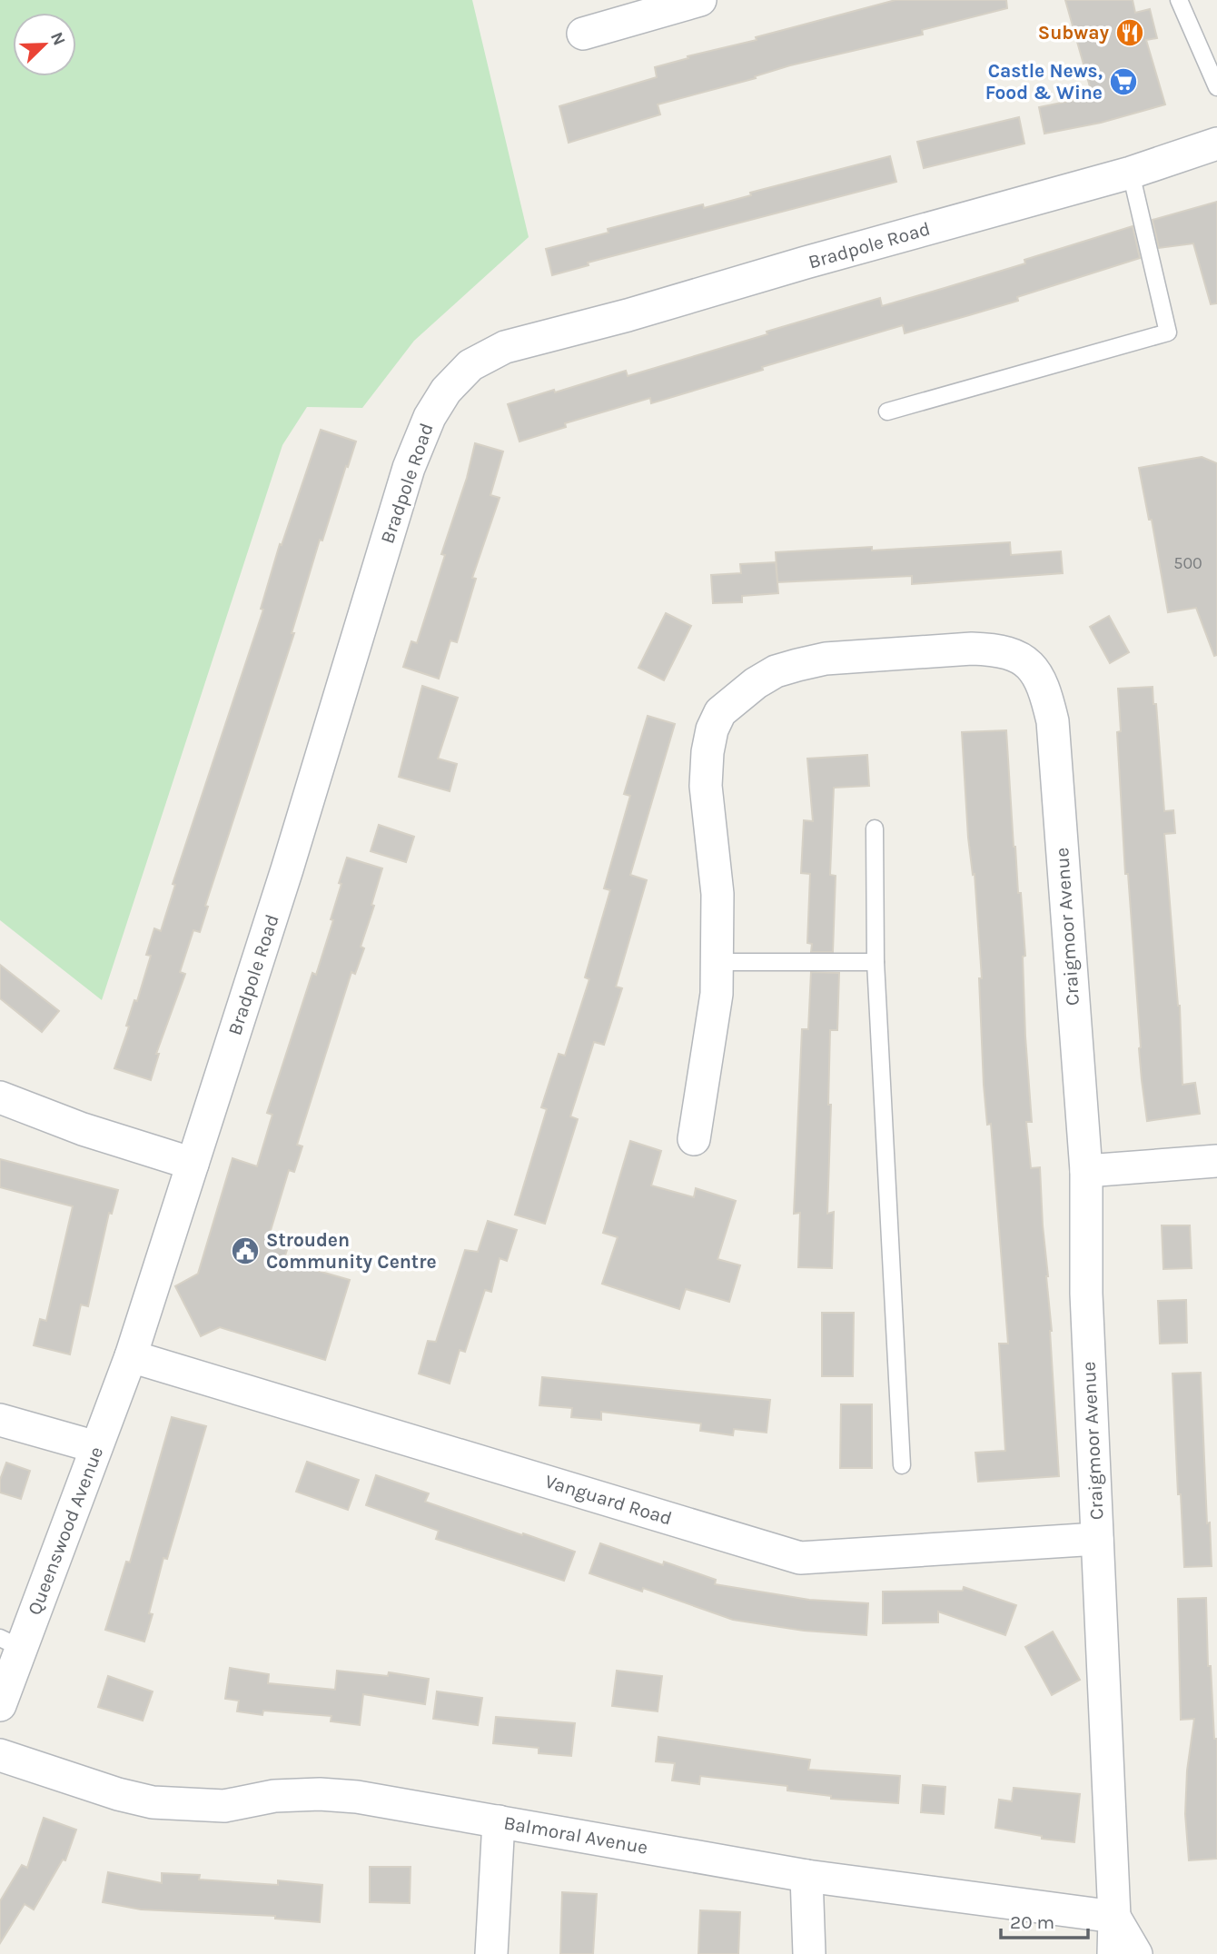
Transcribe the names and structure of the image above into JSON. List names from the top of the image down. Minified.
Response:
{"streets":{"street":["Bradpole Road","Craigmoor Avenue","Vanguard Road","Queenswood Avenue","Balmoral Avenue"]},"crossings":[["Bradpole Road","Vanguard Road"],["Bradpole Road","Queenswood Avenue"],["Craigmoor Avenue","Vanguard Road"],["Craigmoor Avenue","Balmoral Avenue"],["Vanguard Road","Queenswood Avenue"]],"places":{"restaurant":["Subway"],"supermarket":["Castle News, Food & Wine"],"public building":["Strouden Community Centre"]},"house_numbers":["500"],"scale_bar":"20 m","north":"top right"}
